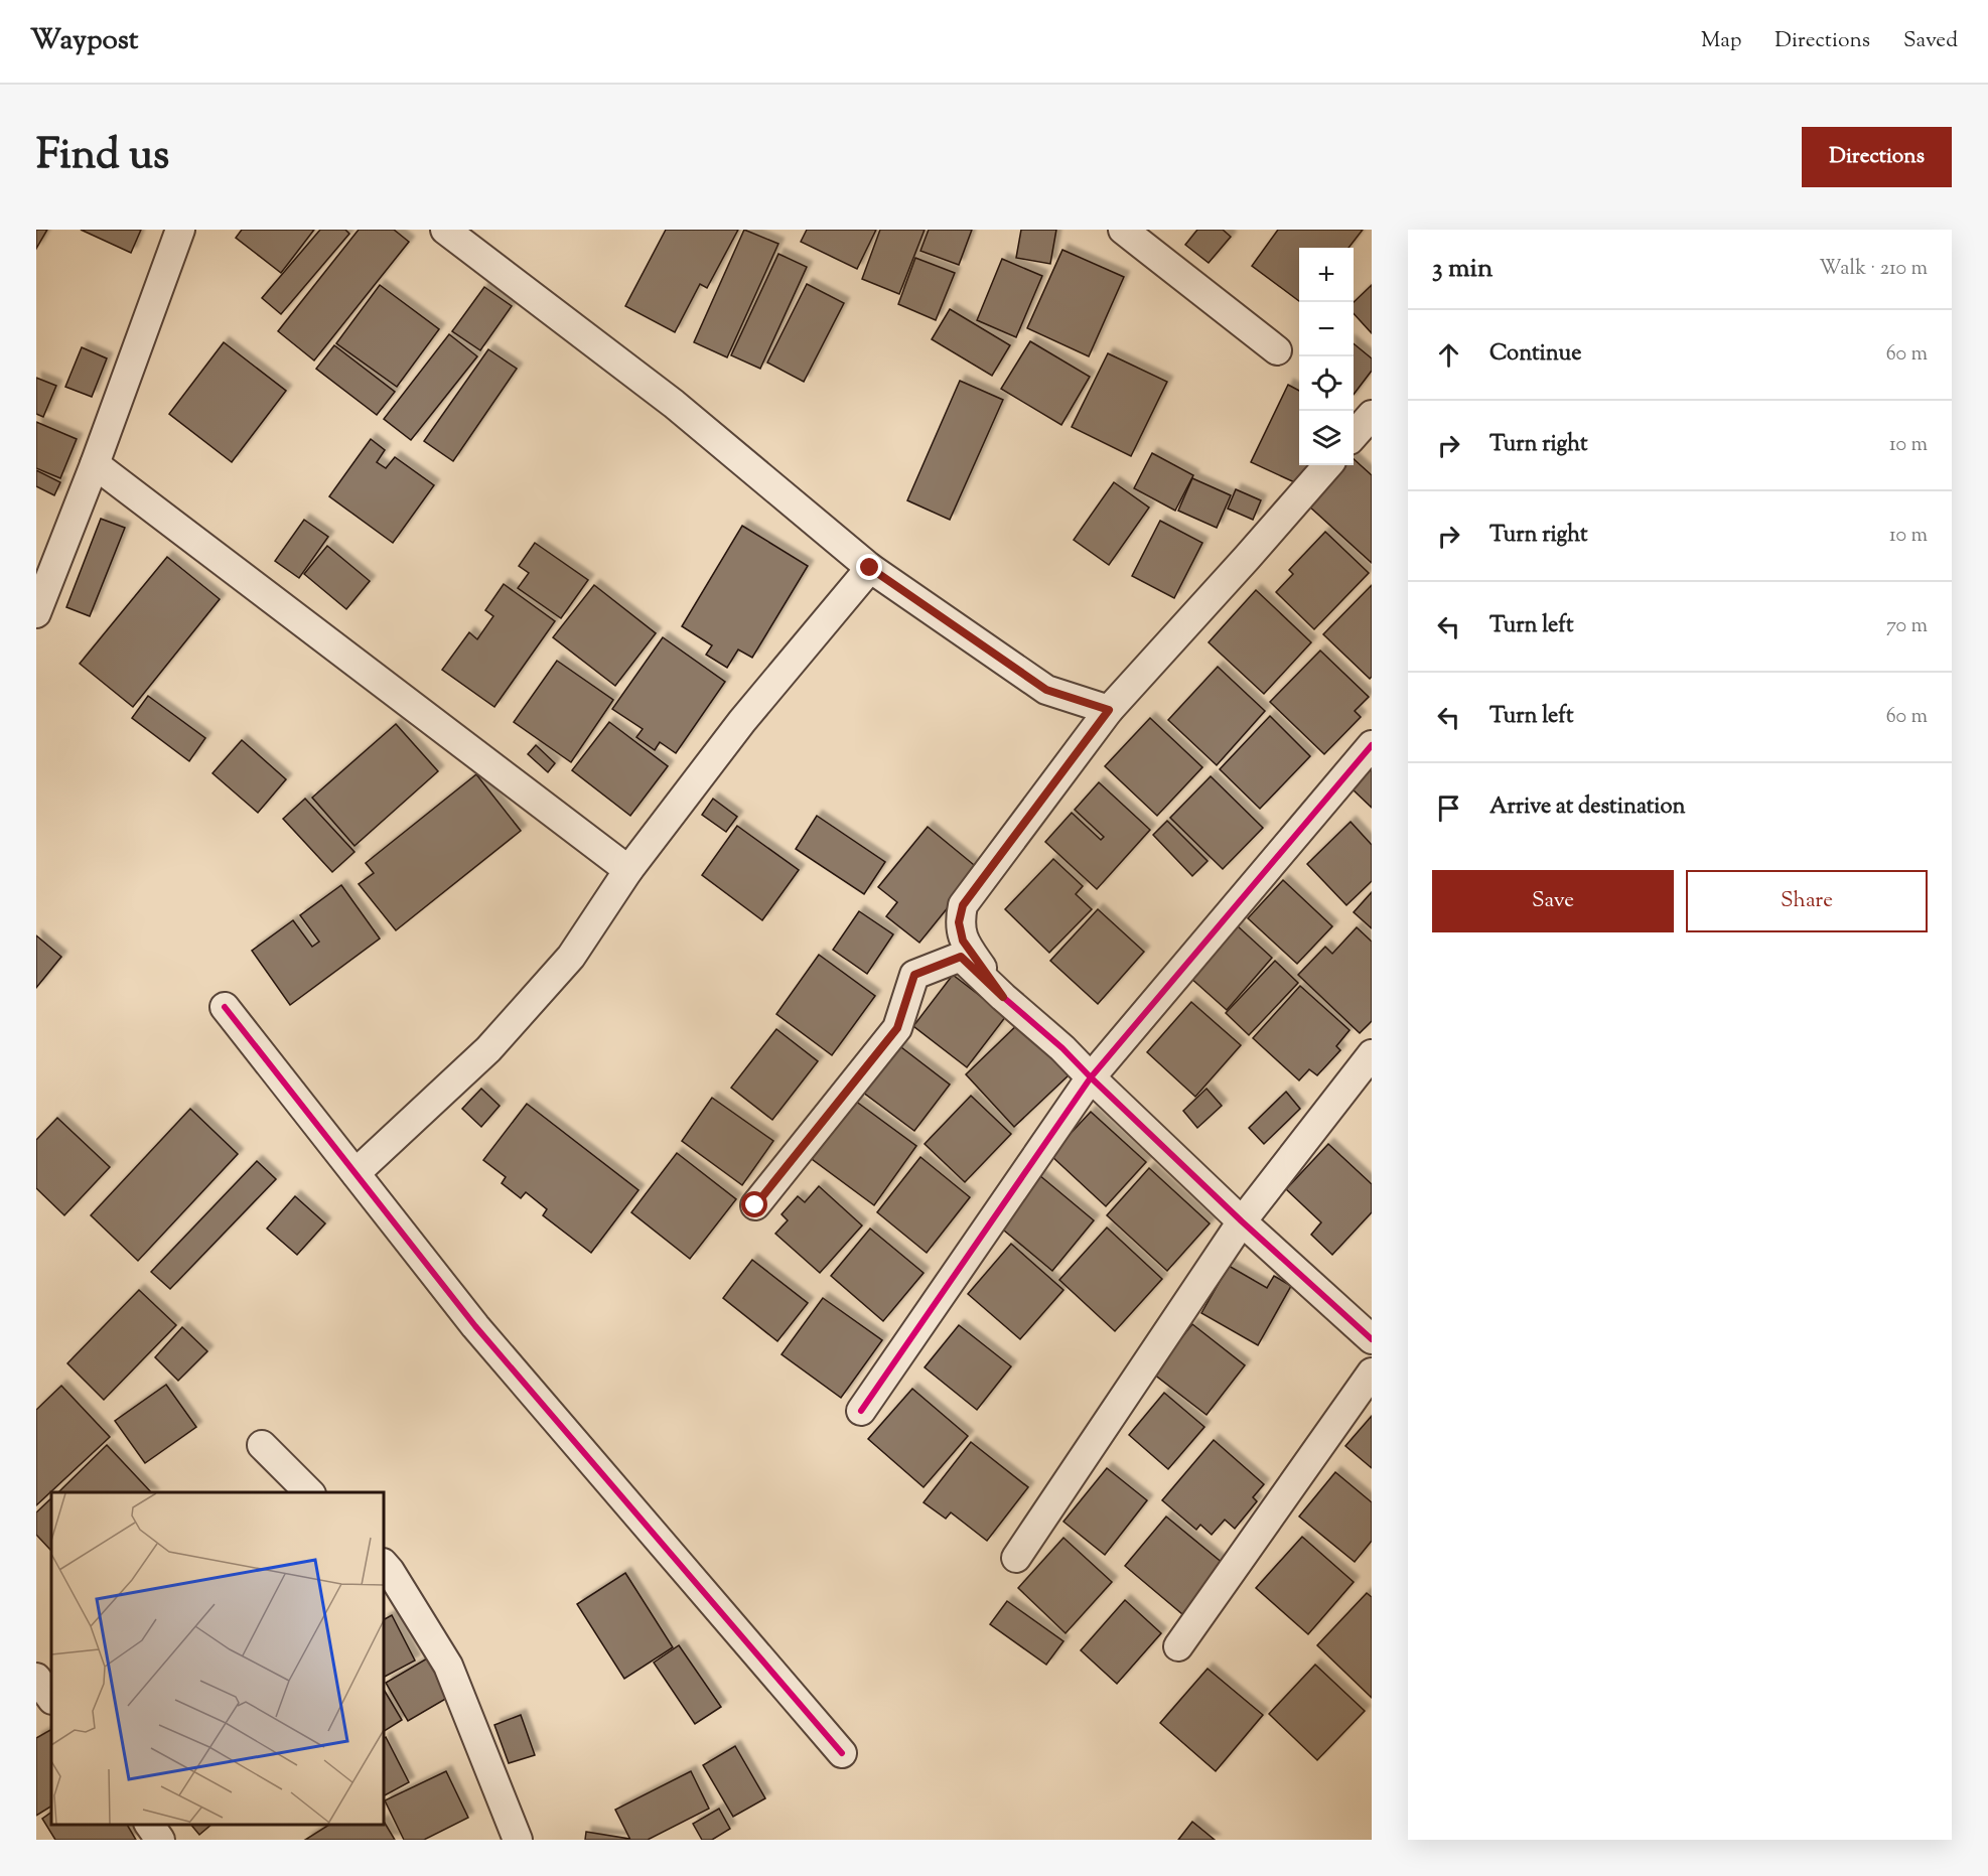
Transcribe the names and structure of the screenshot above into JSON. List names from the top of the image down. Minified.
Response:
{"page":{"header":"Waypost","nav":["Map","Directions","Saved"],"title":"Find us","buttons":["Directions",["Save","Share"]],"heading":["3 min","Walk · 210 m"],"map_buttons":["+","−"],"list":[["Continue","60 m"],["Turn right","10 m"],["Turn right","10 m"],["Turn left","70 m"],["Turn left","60 m"],"Arrive at destination"]}}
